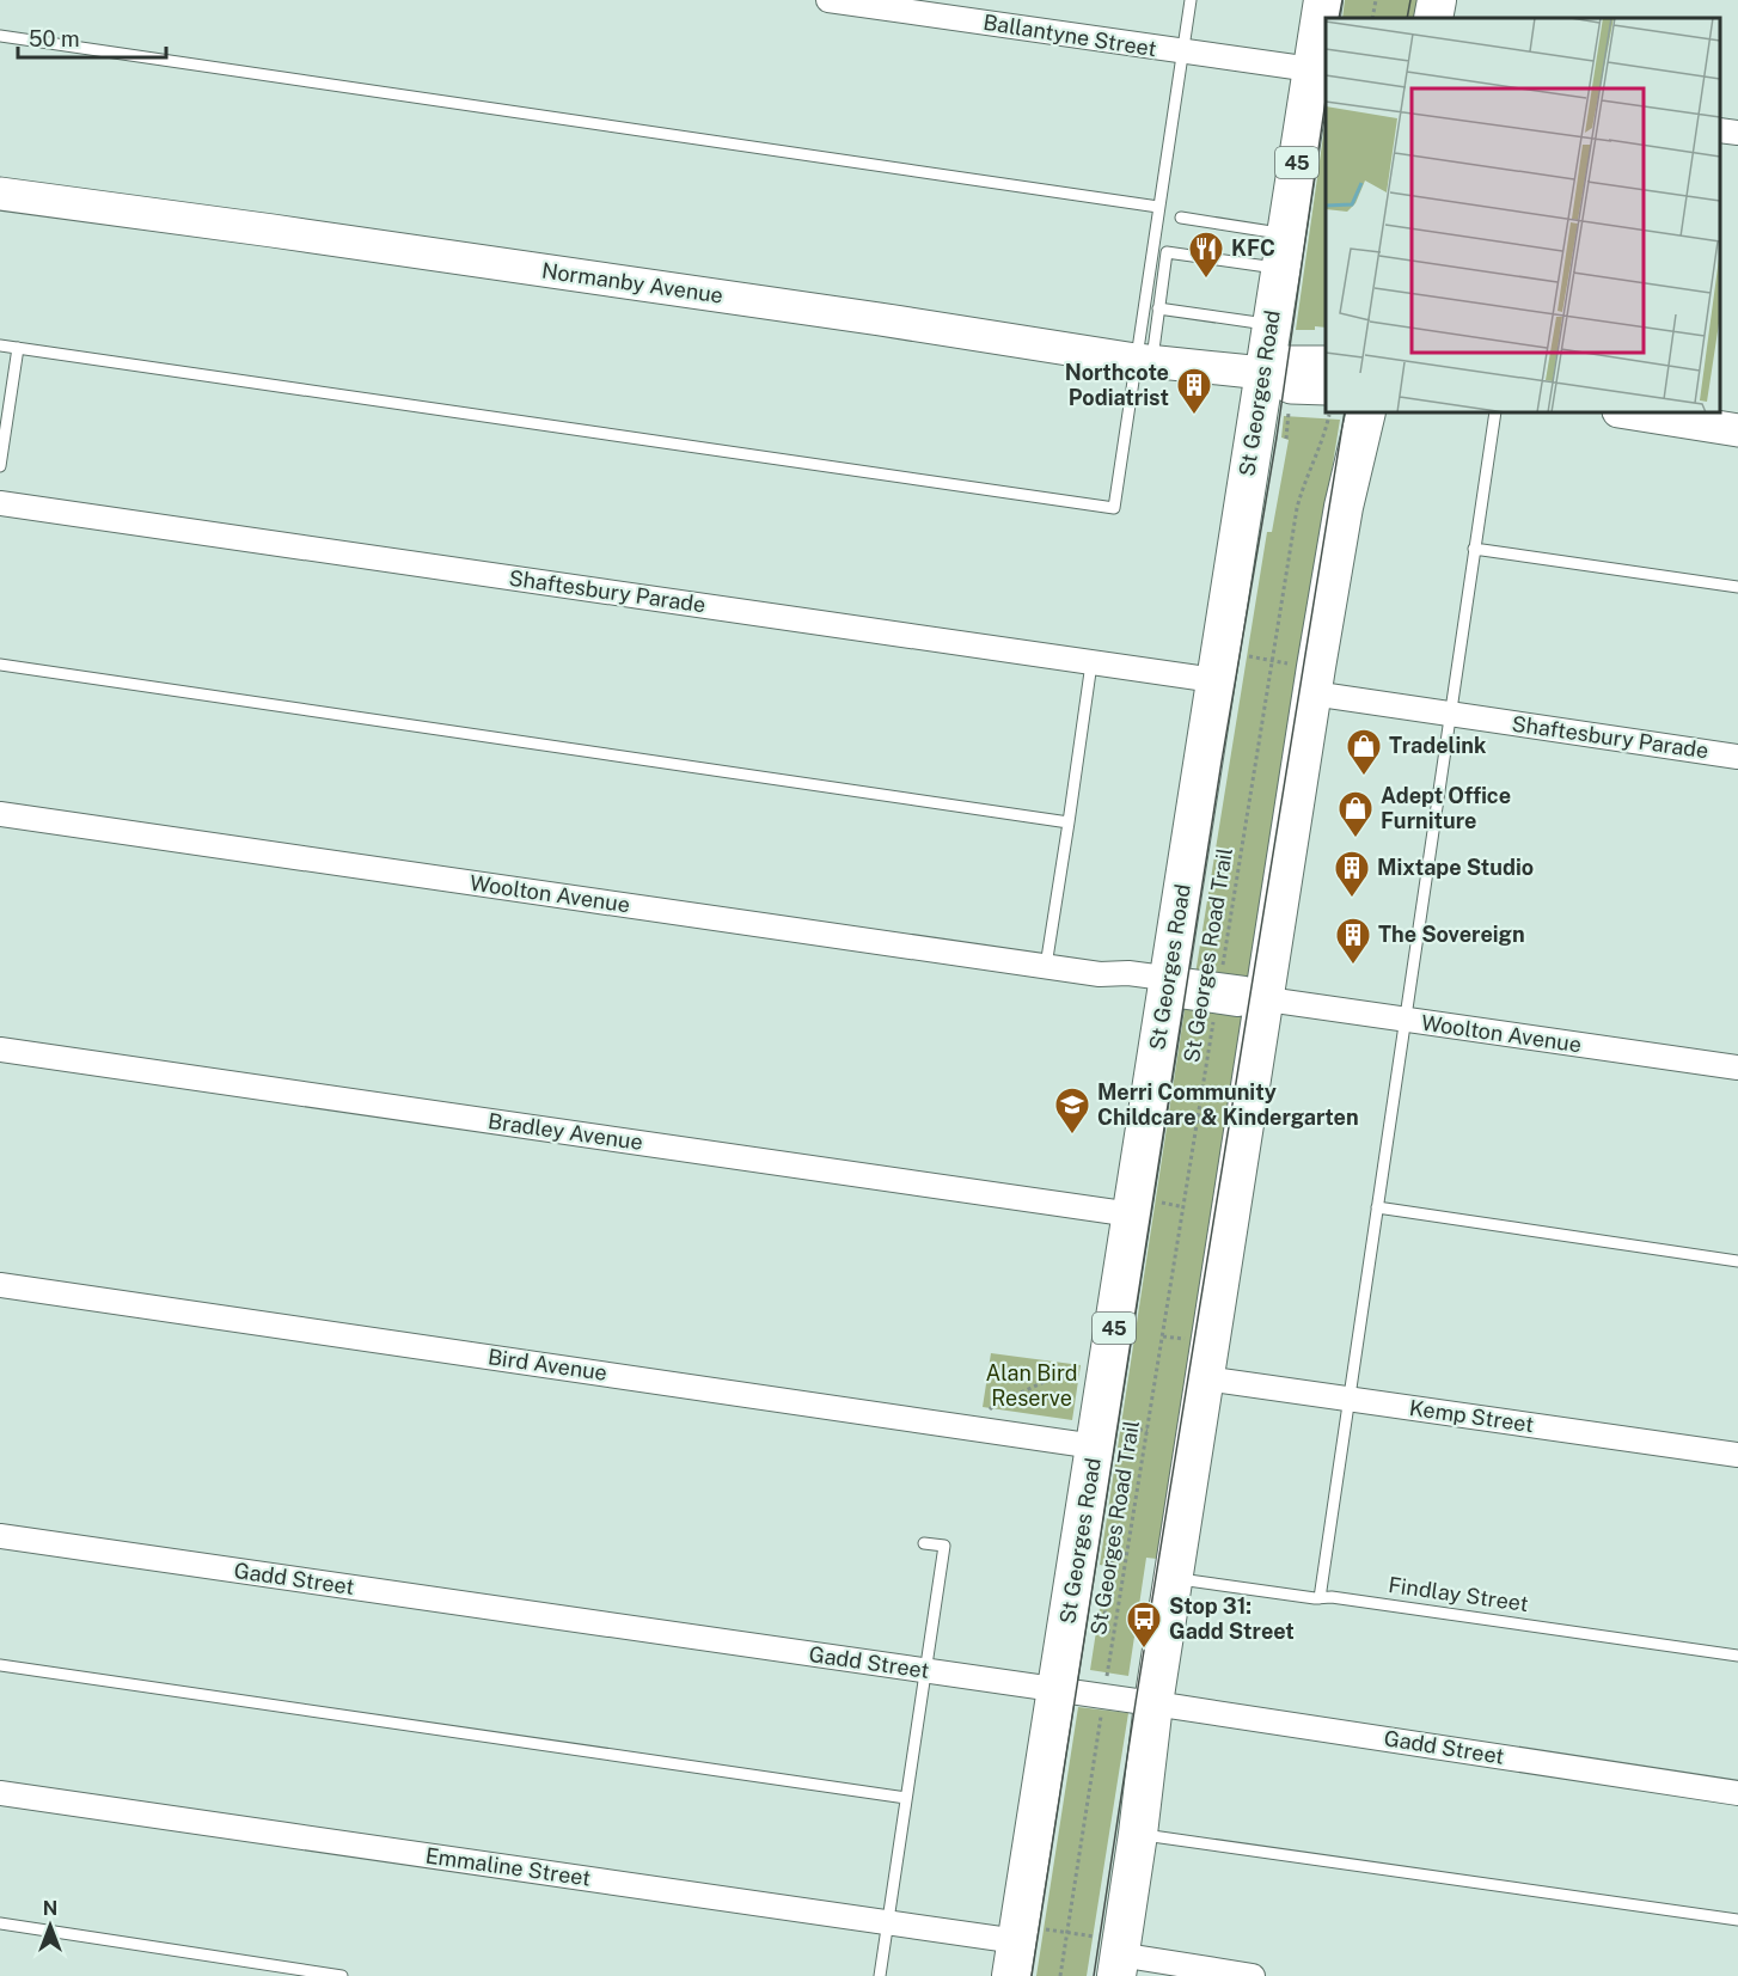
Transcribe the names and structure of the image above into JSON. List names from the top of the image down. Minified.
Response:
{"streets":{"highway":["45","St Georges Road"],"main road":["Normanby Avenue"],"street":["Ballantyne Street","Shaftesbury Parade","Woolton Avenue","Bradley Avenue","Bird Avenue","Kemp Street","Gadd Street","Emmaline Street"],"lane":["Findlay Street"],"path":["St Georges Road Trail"]},"crossings":[["Ballantyne Street","St Georges Road"],["Normanby Avenue","St Georges Road"],["St Georges Road","Shaftesbury Parade"],["St Georges Road","Woolton Avenue"],["St Georges Road","Bradley Avenue"],["St Georges Road","Bird Avenue"],["St Georges Road","Gadd Street"],["St Georges Road","Emmaline Street"],["Woolton Avenue","St Georges Road Trail"],["St Georges Road Trail","Gadd Street"]],"parks":["Alan Bird Reserve"],"places":{"restaurant":["KFC"],"building":["Northcote Podiatrist","Mixtape Studio","The Sovereign"],"shop":["Tradelink","Adept Office Furniture"],"school or university":["Merri Community Childcare & Kindergarten"],"bus stop":["Stop 31: Gadd Street"]},"scale_bar":"50 m","north":"top"}
